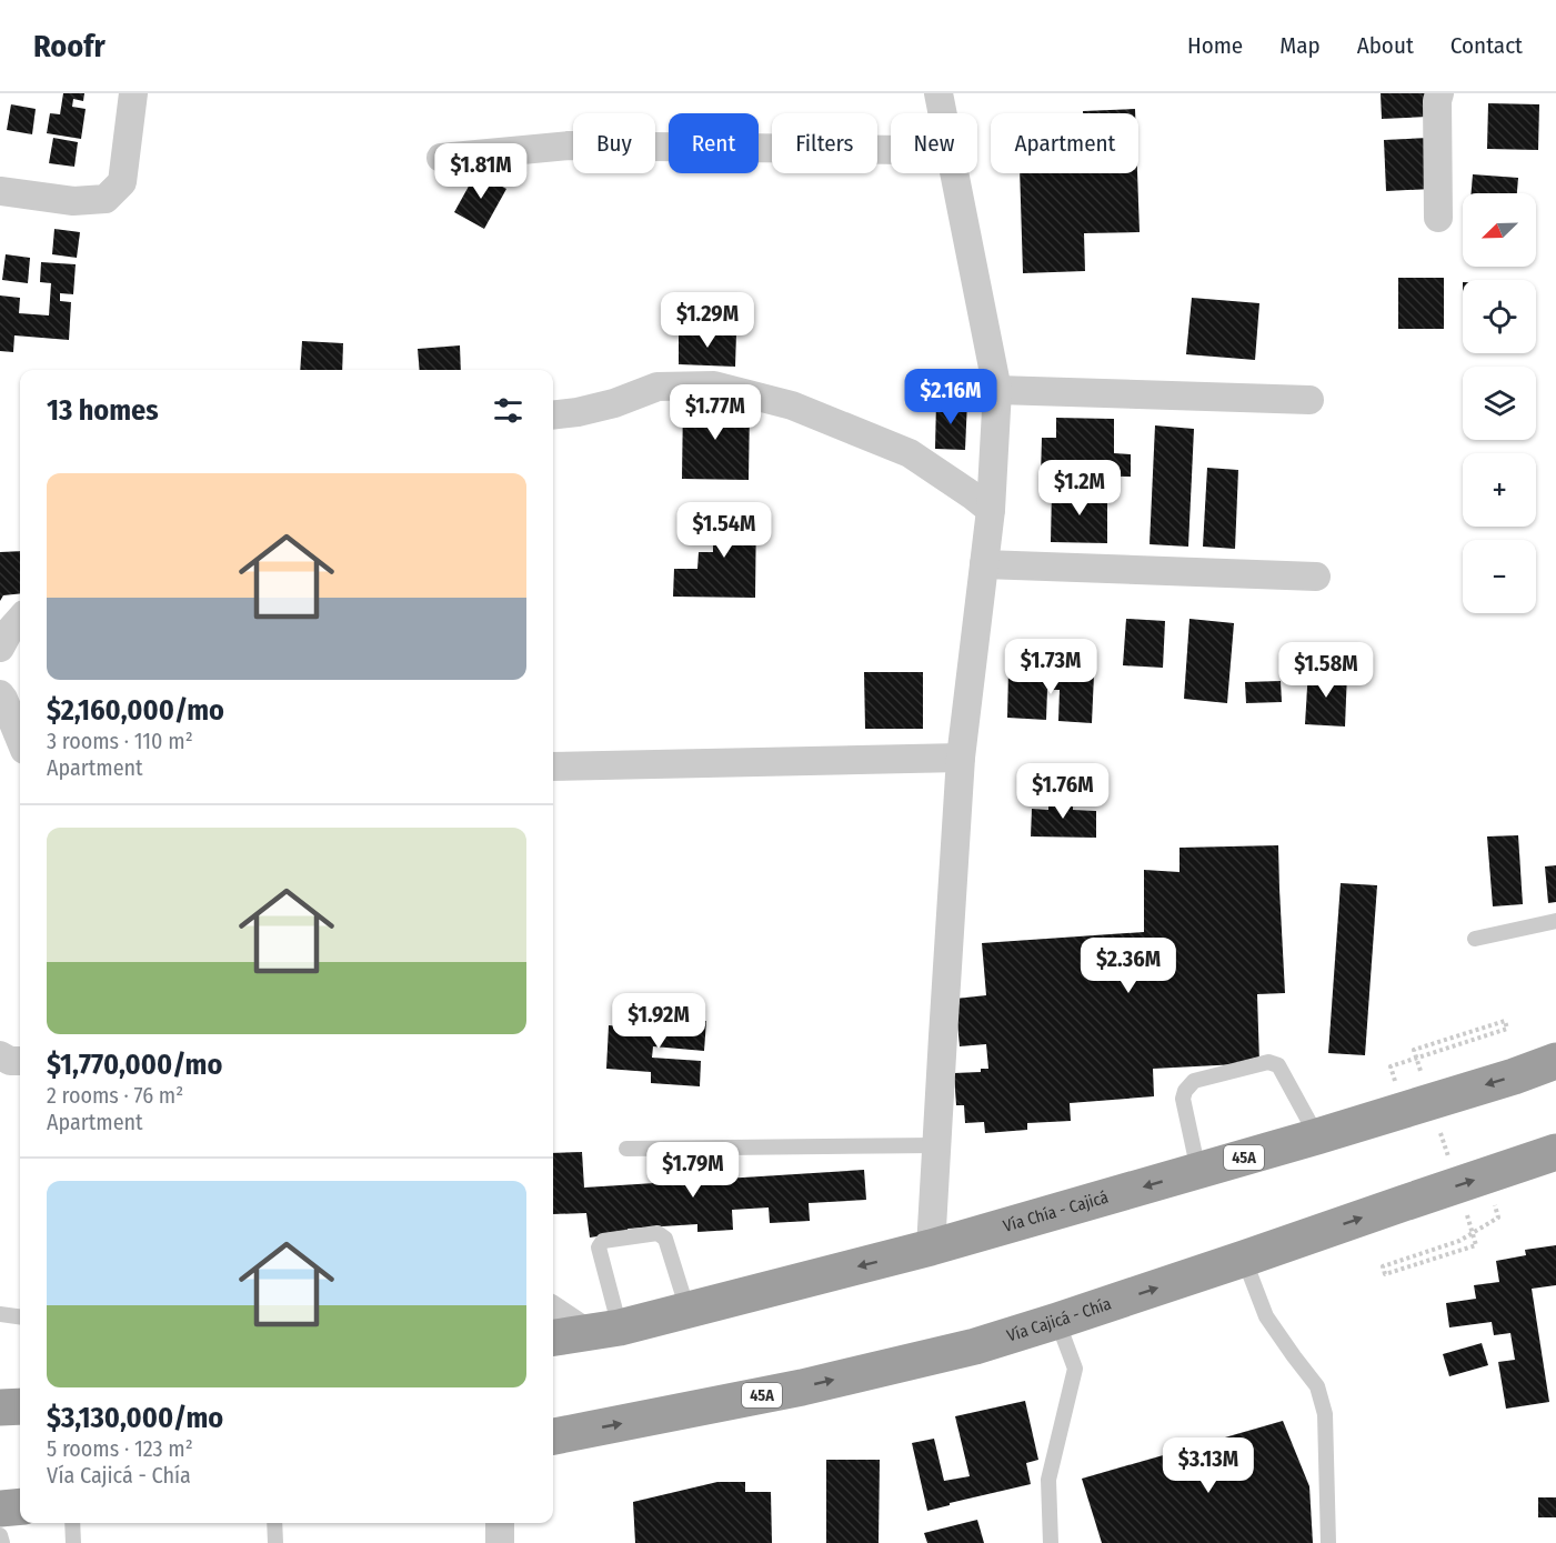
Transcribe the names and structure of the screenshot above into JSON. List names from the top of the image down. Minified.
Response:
{"streets":{"highway":["45A","Vía Chía - Cajicá","Vía Cajicá - Chía"]},"one_way":["Vía Chía - Cajicá","Vía Cajicá - Chía"],"north":"bottom left","page":{"header":"Roofr","nav":["Home","Map","About","Contact"],"chip":["Buy","Rent","Filters","New","Apartment"],"price":["$1.81M","$1.29M","$2.16M","$1.77M","$1.2M","$1.54M","$1.73M","$1.58M","$1.76M","$2.36M","$1.92M","$1.79M","$3.13M"],"map_buttons":["+","−"],"heading":"13 homes","list":[{"name":"$2,160,000/mo","note":"3 rooms · 110 m² · Apartment"},{"name":"$1,770,000/mo","note":"2 rooms · 76 m² · Apartment"},{"name":"$3,130,000/mo","note":"5 rooms · 123 m² · Vía Cajicá - Chía"}]}}
